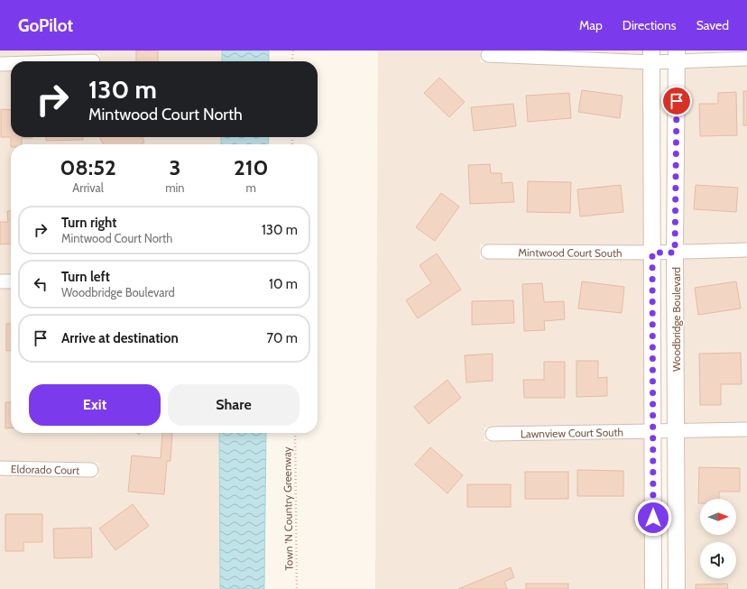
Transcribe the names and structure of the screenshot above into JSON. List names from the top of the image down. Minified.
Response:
{"streets":{"street":["Mintwood Court South","Woodbridge Boulevard","Lawnview Court South","Eldorado Court"],"path":["Town 'N Country Greenway"]},"crossings":[["Mintwood Court South","Woodbridge Boulevard"],["Woodbridge Boulevard","Lawnview Court South"]],"north":"right","page":{"header":"GoPilot","nav":["Map","Directions","Saved"],"turn":["130 m","Mintwood Court North"],"eta":["08:52","Arrival","3","min","210","m"],"list":[{"name":"Turn right","note":"Mintwood Court North","value":"130 m"},{"name":"Turn left","note":"Woodbridge Boulevard","value":"10 m"},{"name":"Arrive at destination","value":"70 m"}],"buttons":["Exit","Share"]}}
